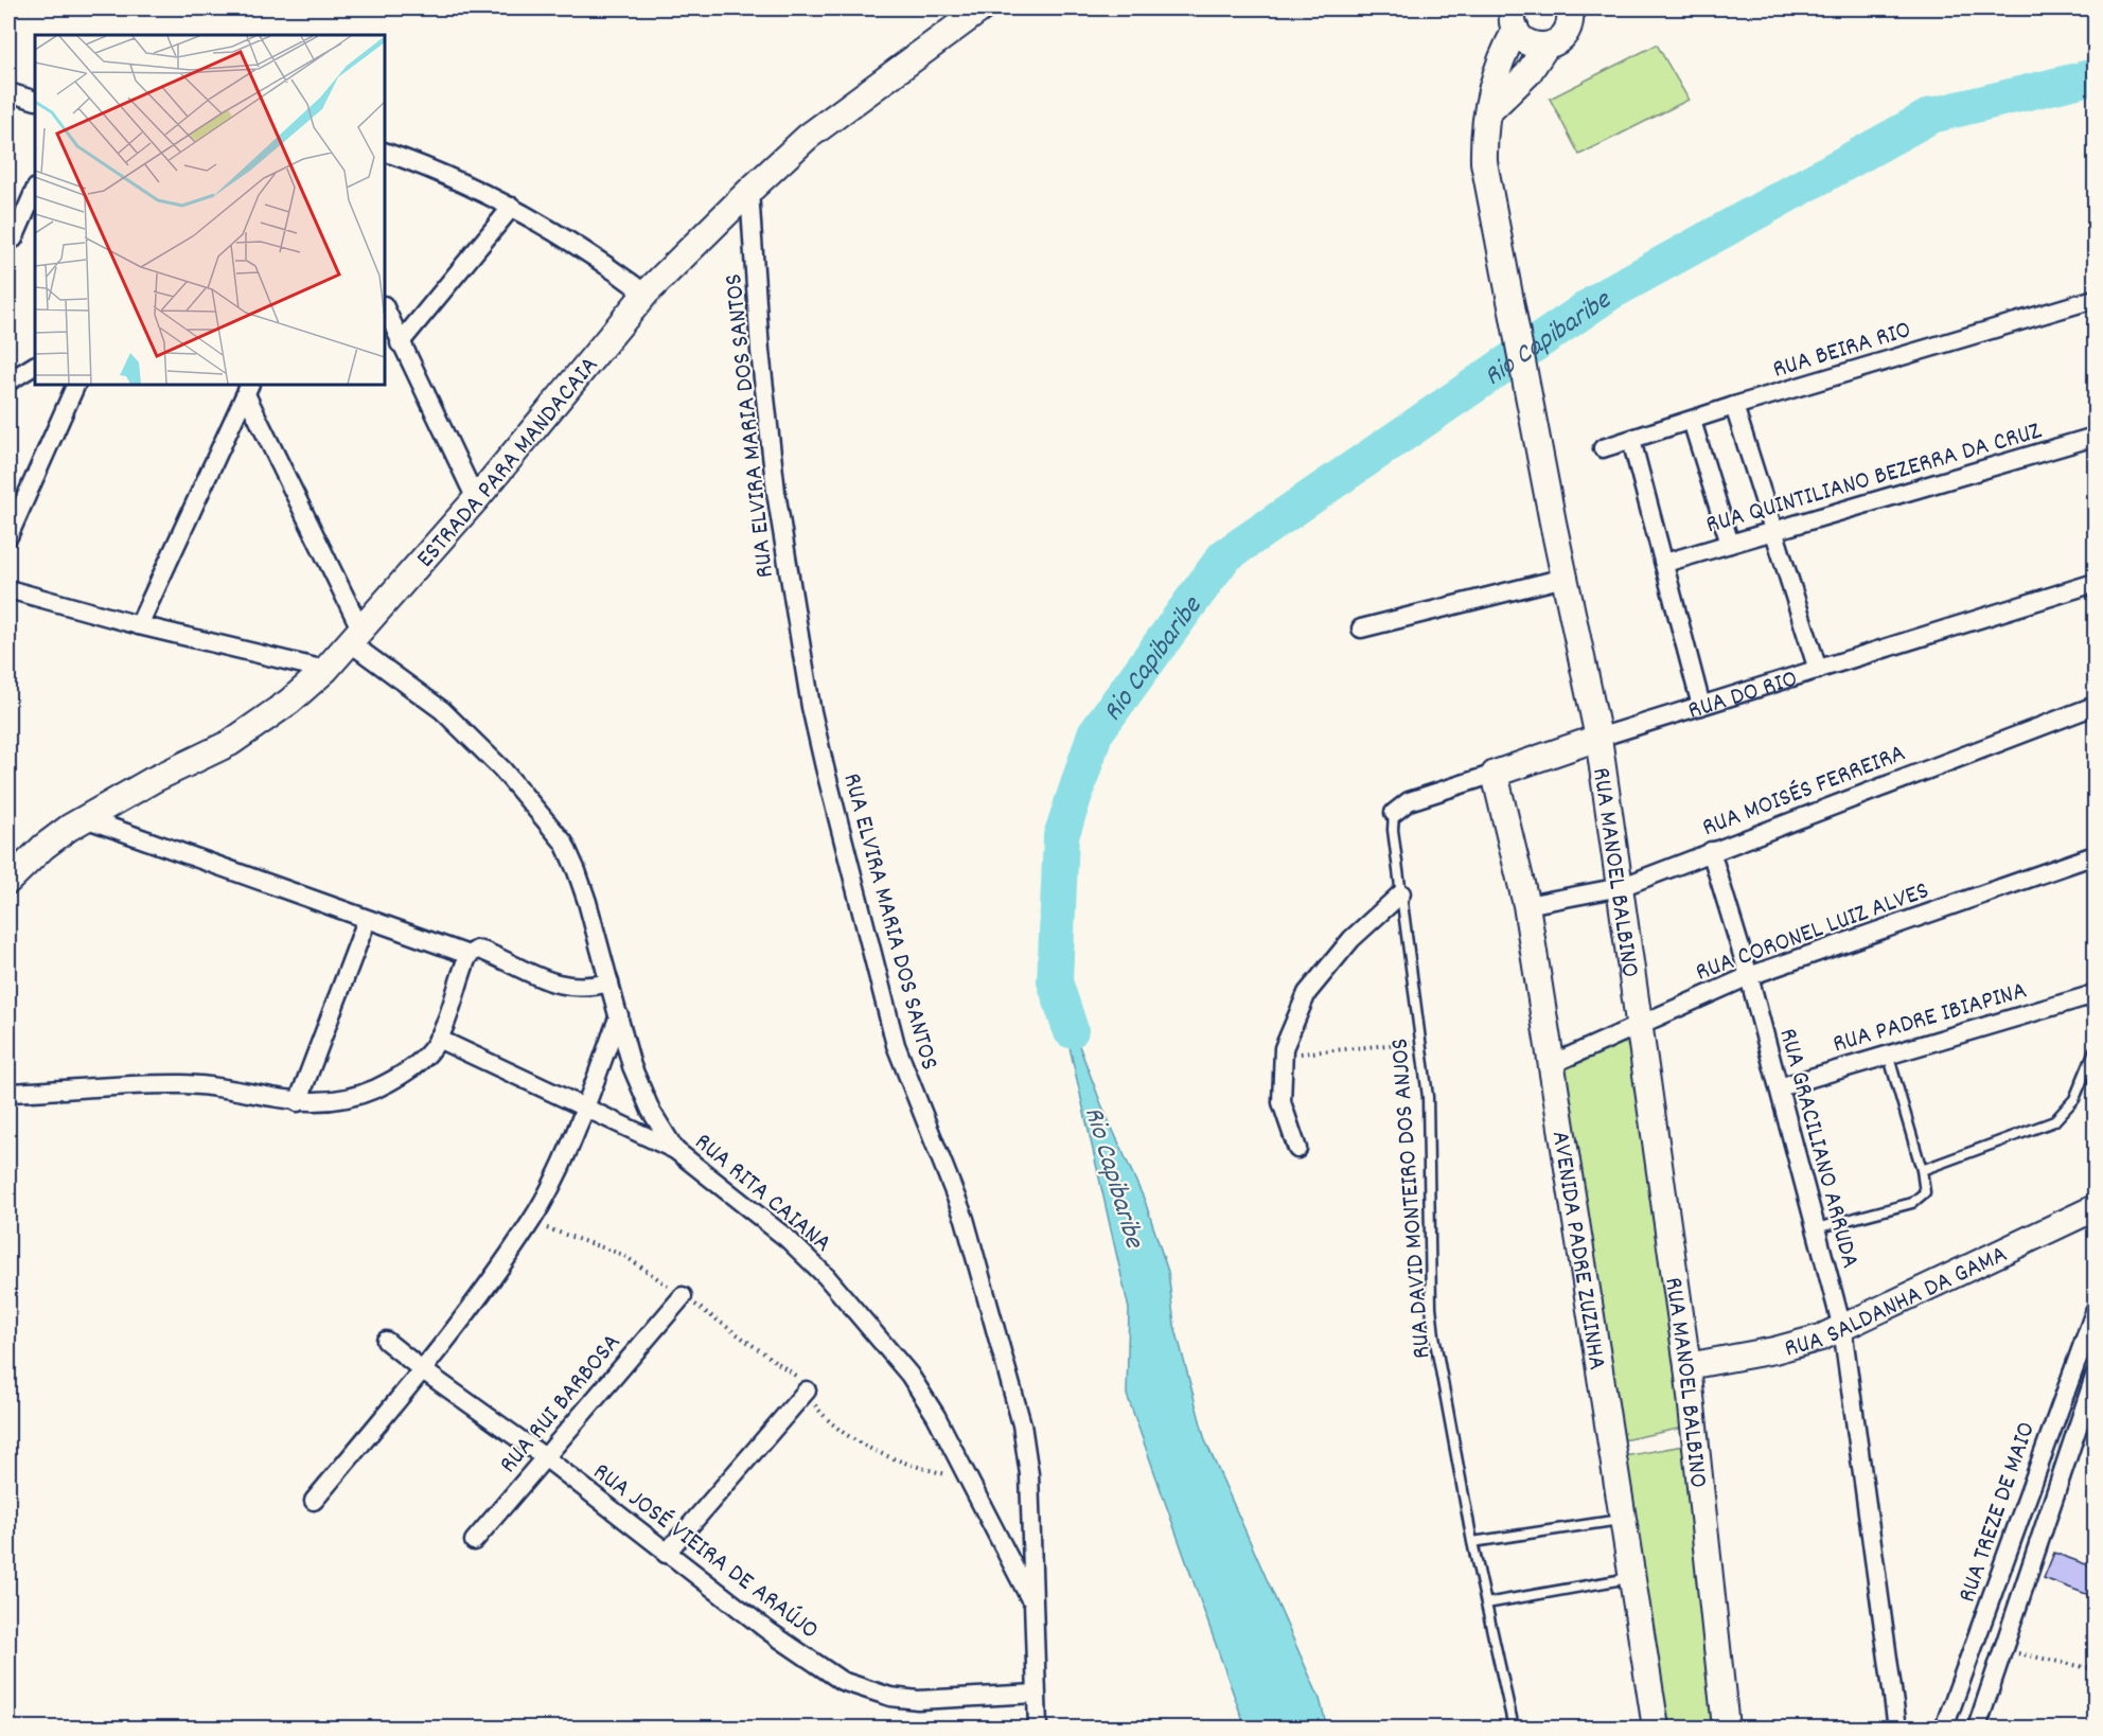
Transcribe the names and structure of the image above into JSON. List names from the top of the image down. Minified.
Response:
{"streets":{"street":["RUA BEIRA RIO","RUA ELVIRA MARIA DOS SANTOS","ESTRADA PARA MANDACAIA","RUA QUINTILIANO BEZERRA DA CRUZ","RUA DO RIO","RUA MOISÉS FERREIRA","RUA MANOEL BALBINO","RUA CORONEL LUIZ ALVES","RUA PADRE IBIAPINA","RUA GRACILIANO ARRUDA","RUA RITA CAIANA","AVENIDA PADRE ZUZINHA","RUA SALDANHA DA GAMA","RUA RUI BARBOSA","RUA TREZE DE MAIO","RUA JOSÉ VIEIRA DE ARAÚJO"],"lane":["RUA DAVID MONTEIRO DOS ANJOS"]},"crossings":[["RUA ELVIRA MARIA DOS SANTOS","ESTRADA PARA MANDACAIA"],["RUA ELVIRA MARIA DOS SANTOS","RUA RITA CAIANA"],["RUA ELVIRA MARIA DOS SANTOS","RUA JOSÉ VIEIRA DE ARAÚJO"],["ESTRADA PARA MANDACAIA","RUA RITA CAIANA"],["RUA DO RIO","RUA MANOEL BALBINO"],["RUA DO RIO","RUA DAVID MONTEIRO DOS ANJOS"],["RUA DO RIO","AVENIDA PADRE ZUZINHA"],["RUA MOISÉS FERREIRA","RUA MANOEL BALBINO"],["RUA MOISÉS FERREIRA","RUA GRACILIANO ARRUDA"],["RUA MOISÉS FERREIRA","AVENIDA PADRE ZUZINHA"],["RUA MANOEL BALBINO","RUA CORONEL LUIZ ALVES"],["RUA MANOEL BALBINO","RUA SALDANHA DA GAMA"],["RUA CORONEL LUIZ ALVES","RUA GRACILIANO ARRUDA"],["RUA CORONEL LUIZ ALVES","AVENIDA PADRE ZUZINHA"],["RUA PADRE IBIAPINA","RUA GRACILIANO ARRUDA"],["RUA GRACILIANO ARRUDA","RUA SALDANHA DA GAMA"],["RUA RUI BARBOSA","RUA JOSÉ VIEIRA DE ARAÚJO"]],"water":["Rio Capibaribe"]}
